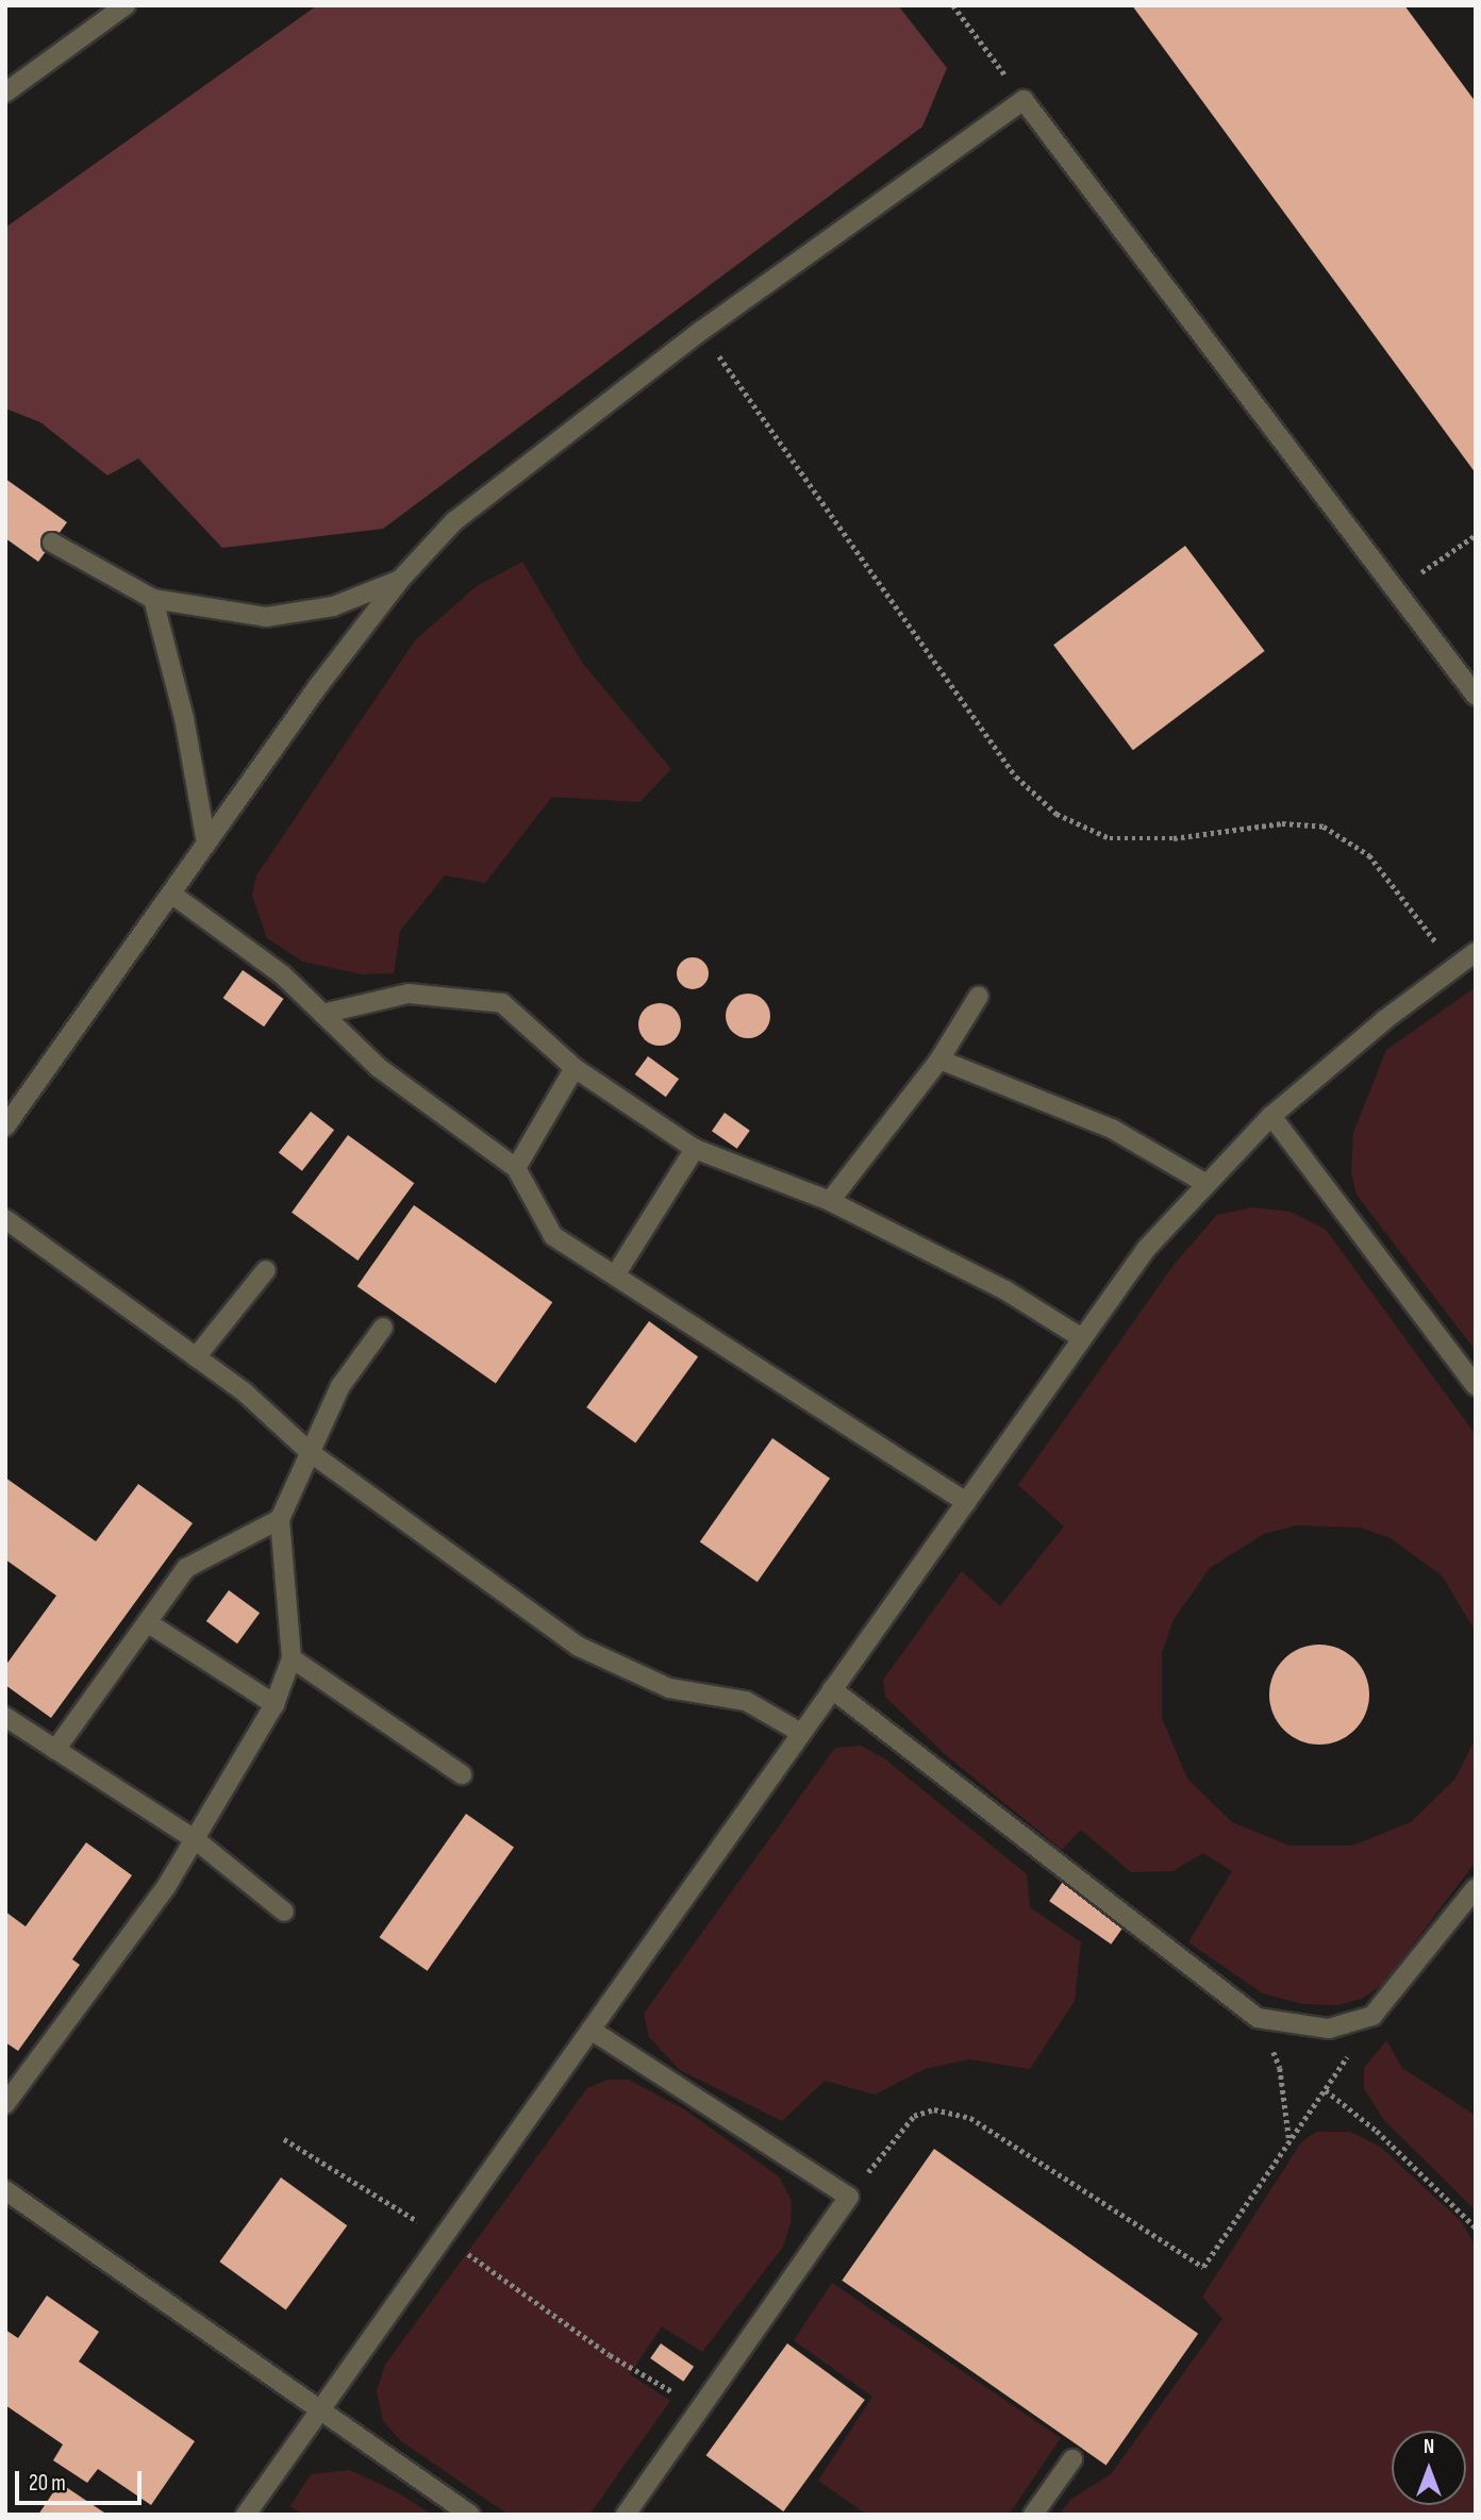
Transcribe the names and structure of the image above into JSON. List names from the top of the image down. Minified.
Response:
{"scale_bar":"20 m","north":"top"}
